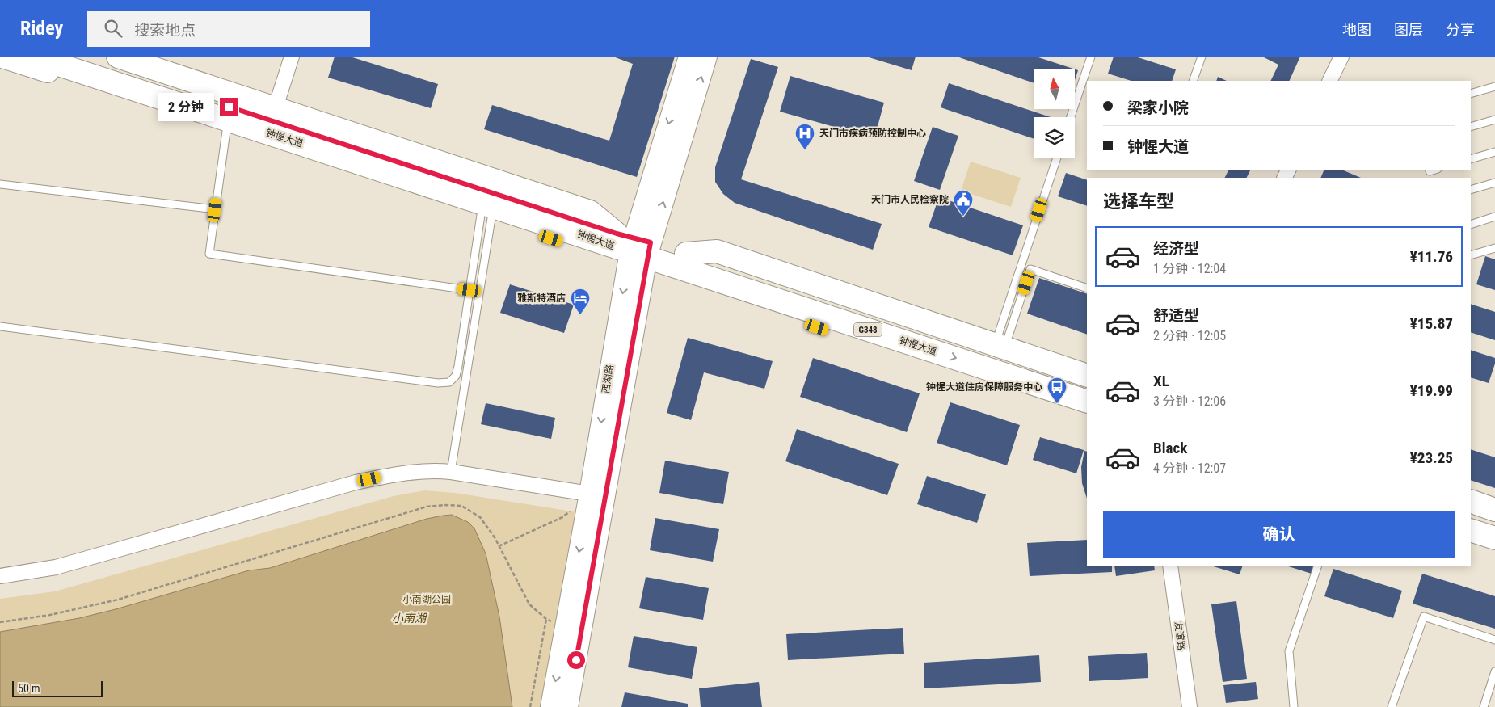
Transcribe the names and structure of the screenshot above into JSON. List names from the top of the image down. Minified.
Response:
{"streets":{"highway":["钟惺大道","G348"],"main road":["西湖路"],"street":["友谊路"]},"crossings":[["钟惺大道","西湖路"]],"water":["小南湖"],"parks":["小南湖公园"],"places":{"hospital":["天门市疾病预防控制中心"],"public building":["天门市人民检察院"],"hotel":["雅斯特酒店"],"bus stop":["钟惺大道住房保障服务中心"]},"scale_bar":"50 m","north":"top","page":{"header":"Ridey","search":"搜索地点","nav":["地图","图层","分享"],"banner":["梁家小院","钟惺大道"],"bubble":"2 分钟","heading":"选择车型","list":[{"name":"经济型","note":"1 分钟 · 12:04","value":"¥11.76"},{"name":"舒适型","note":"2 分钟 · 12:05","value":"¥15.87"},{"name":"XL","note":"3 分钟 · 12:06","value":"¥19.99"},{"name":"Black","note":"4 分钟 · 12:07","value":"¥23.25"}],"buttons":"确认","scale":"50 m"}}
